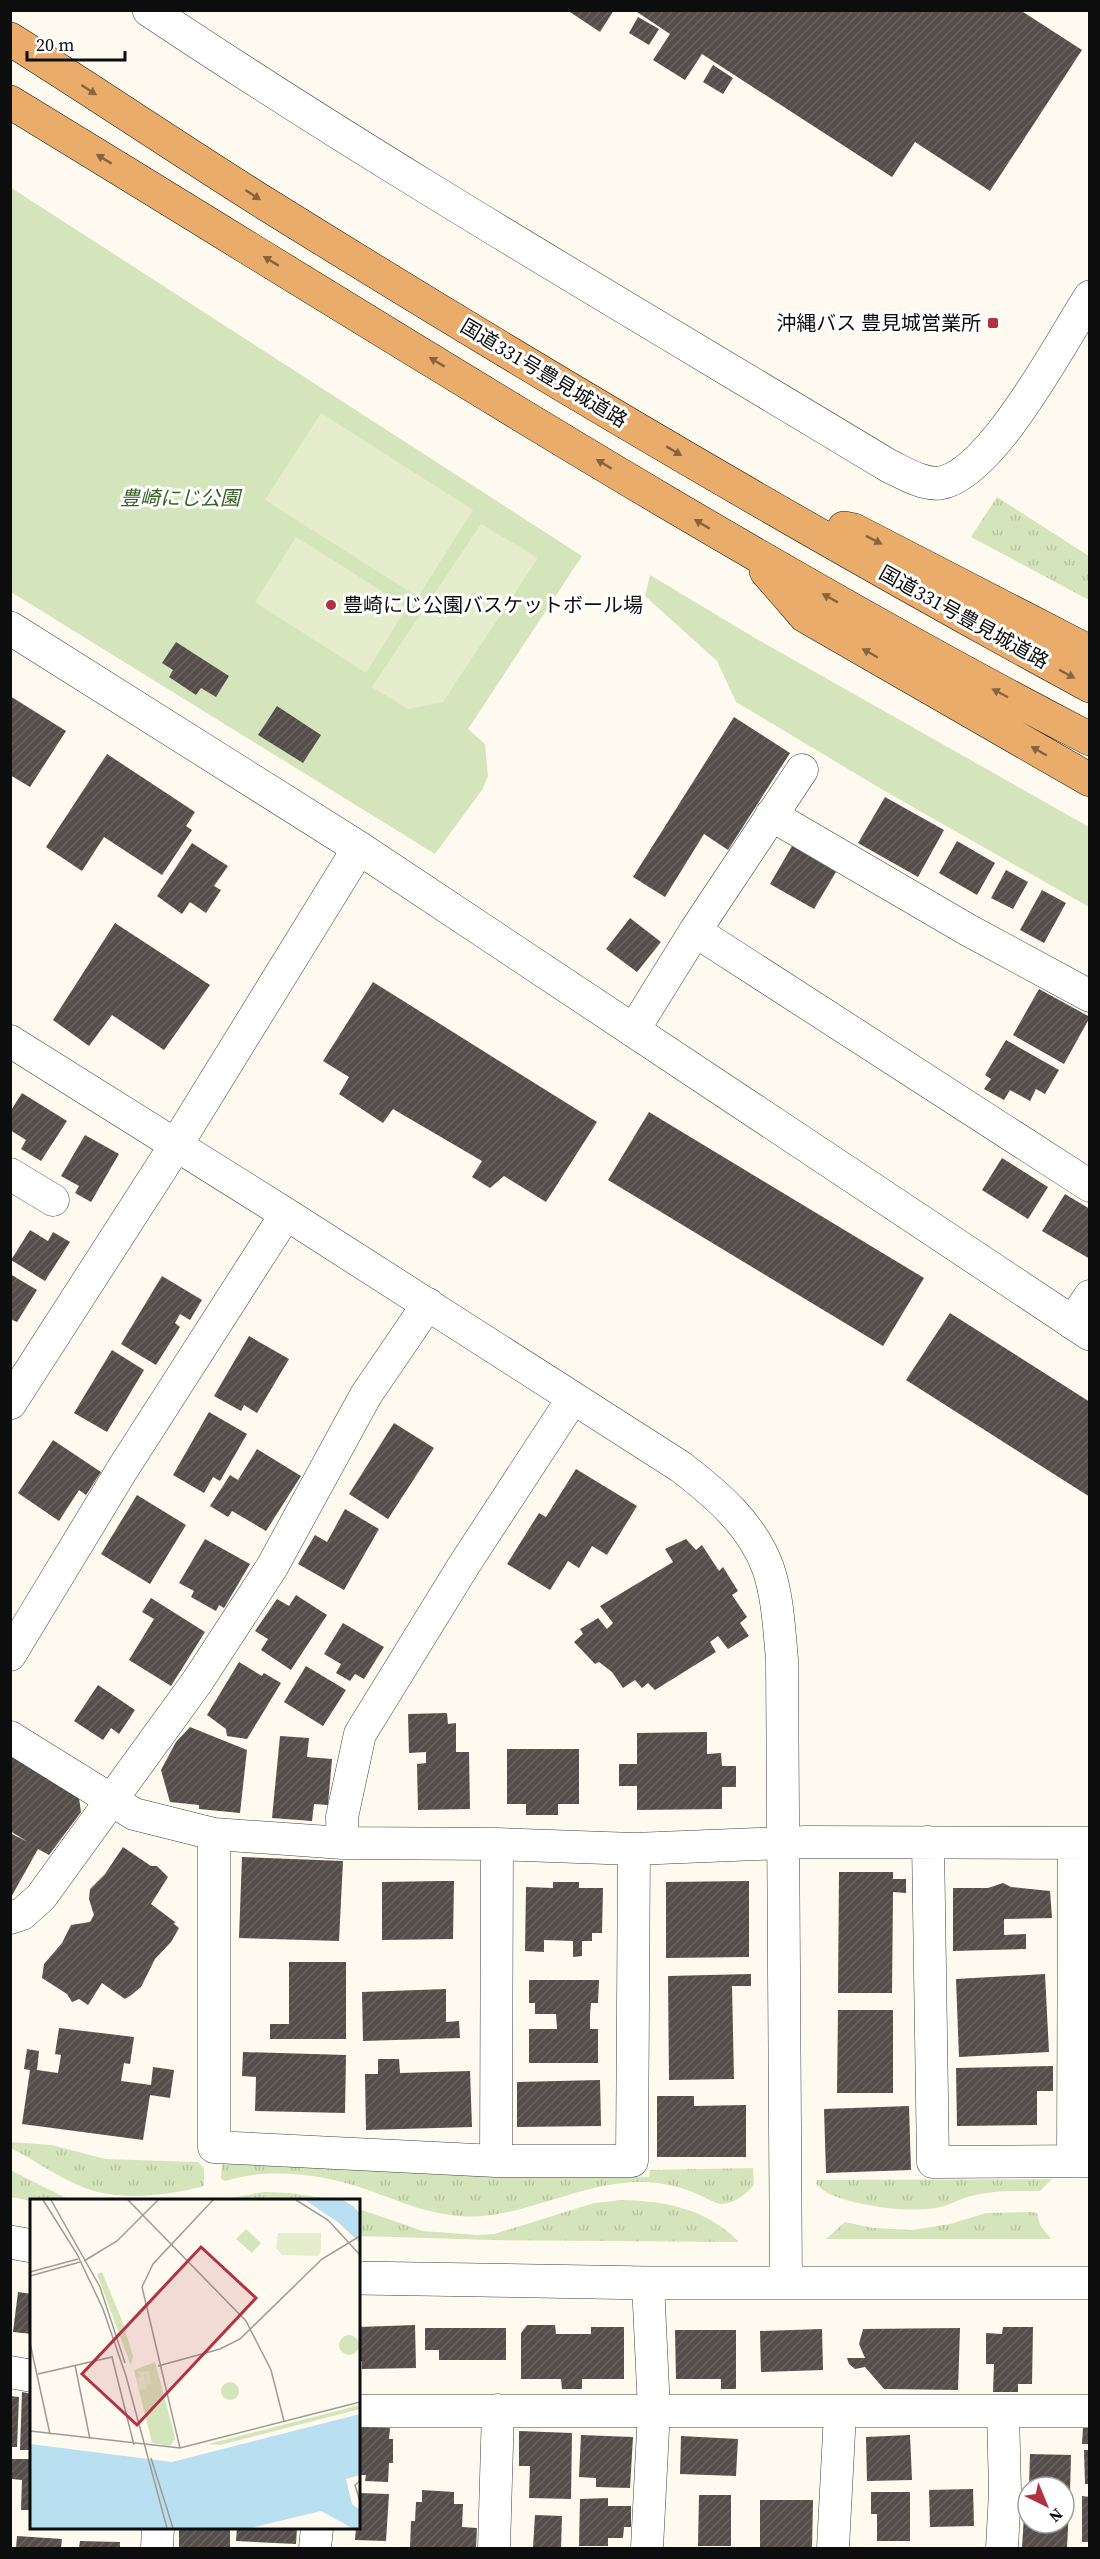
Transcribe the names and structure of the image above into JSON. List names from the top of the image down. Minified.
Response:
{"streets":{"highway":["国道331号豊見城道路"]},"parks":["豊崎にじ公園"],"places":{"transit":["沖縄バス 豊見城営業所"],"other":["豊崎にじ公園バスケットボール場"]},"scale_bar":"20 m","north":"bottom right"}
